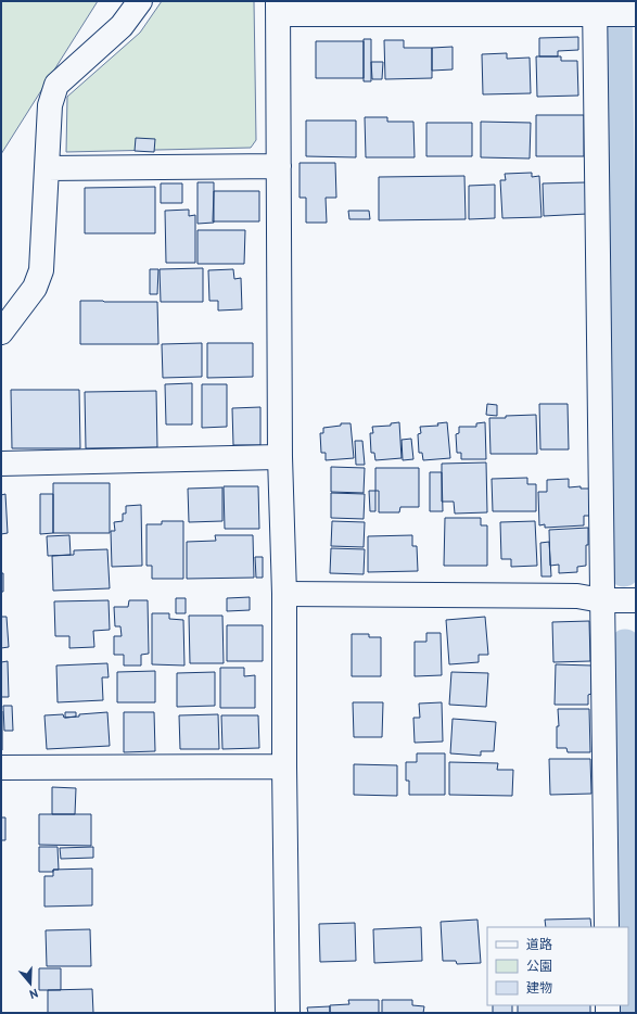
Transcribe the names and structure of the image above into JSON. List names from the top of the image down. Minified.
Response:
{"legend":["道路","公園","建物"],"north":"bottom"}
